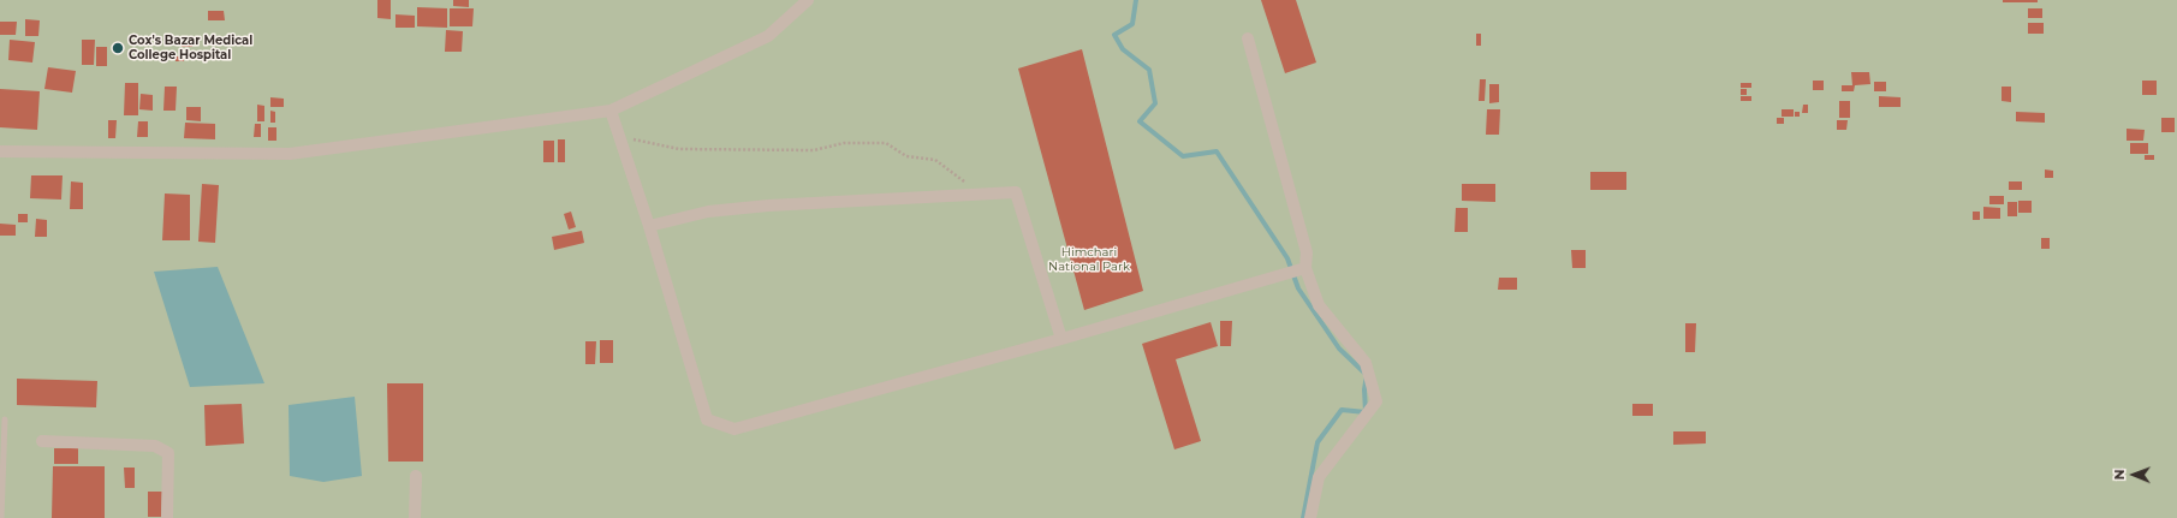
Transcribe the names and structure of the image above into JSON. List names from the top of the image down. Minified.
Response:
{"parks":["Himchari National Park"],"places":["Cox's Bazar Medical College Hospital"],"north":"left"}
